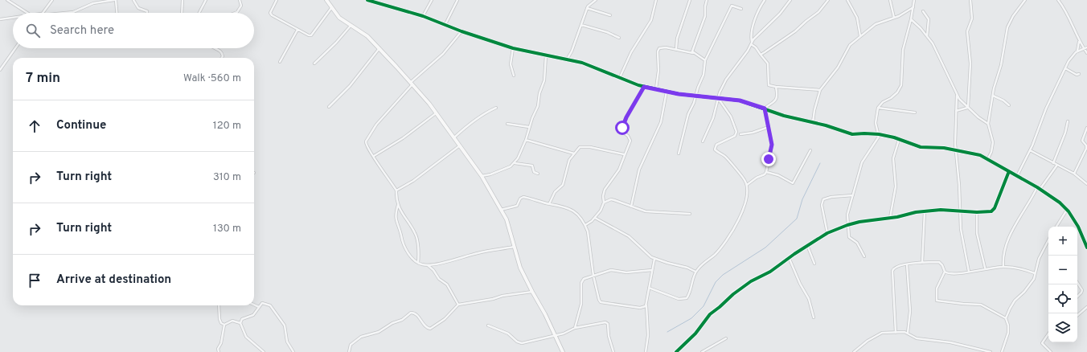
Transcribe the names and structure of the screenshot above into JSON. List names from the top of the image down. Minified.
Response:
{"page":{"search":"Search here","heading":["7 min","Walk · 560 m"],"list":[["Continue","120 m"],["Turn right","310 m"],["Turn right","130 m"],"Arrive at destination"],"map_buttons":["+","−"]}}
